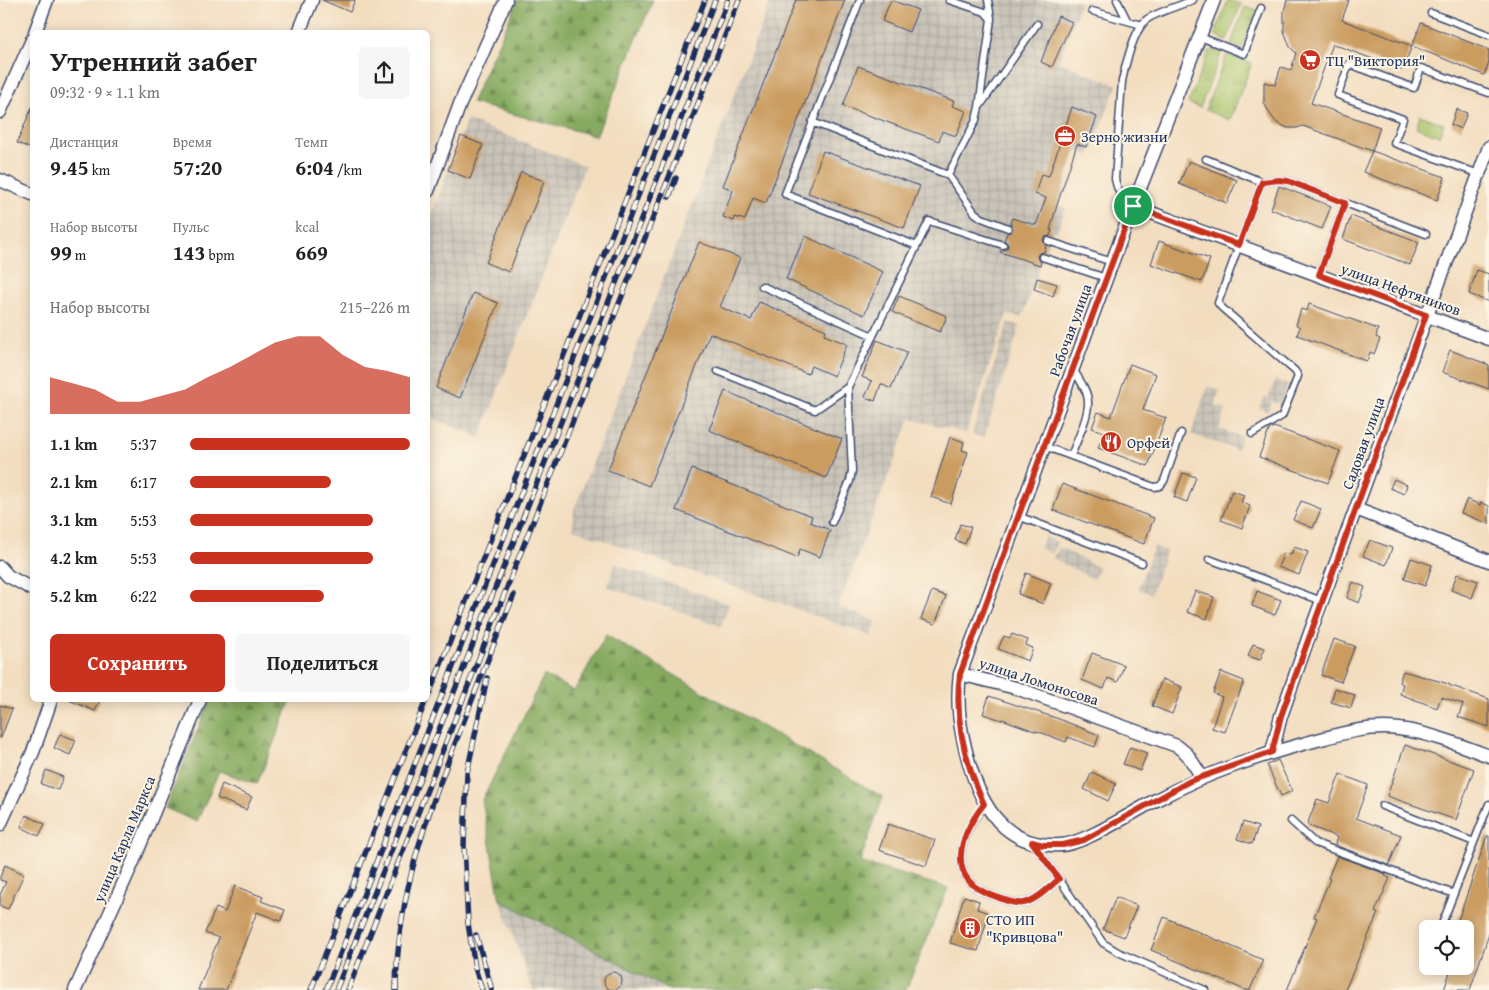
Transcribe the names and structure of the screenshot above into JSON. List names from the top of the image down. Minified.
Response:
{"streets":{"street":["улица Нефтяников","Рабочая улица","Садовая улица","улица Ломоносова","улица Карла Маркса"]},"crossings":[["улица Нефтяников","Рабочая улица"],["улица Нефтяников","Садовая улица"],["Рабочая улица","улица Ломоносова"],["Садовая улица","улица Ломоносова"]],"places":{"supermarket":["ТЦ \"Виктория\""],"office":["Зерно жизни"],"restaurant":["Орфей"],"building":["СТО ИП \"Кривцова\""]},"page":{"heading":["Утренний забег","09:32 · 9 × 1.1 km"],"stats":[["Дистанция","9.45 km"],["Время","57:20"],["Темп","6:04 /km"],["Набор высоты","99 m"],["Пульс","143 bpm"],["kcal","669"]],"chart":["Набор высоты","215–226 m"],"list":[{"name":"1.1 km","note":"5:37"},{"name":"2.1 km","note":"6:17"},{"name":"3.1 km","note":"5:53"},{"name":"4.2 km","note":"5:53"},{"name":"5.2 km","note":"6:22"}],"buttons":["Сохранить","Поделиться"]}}
